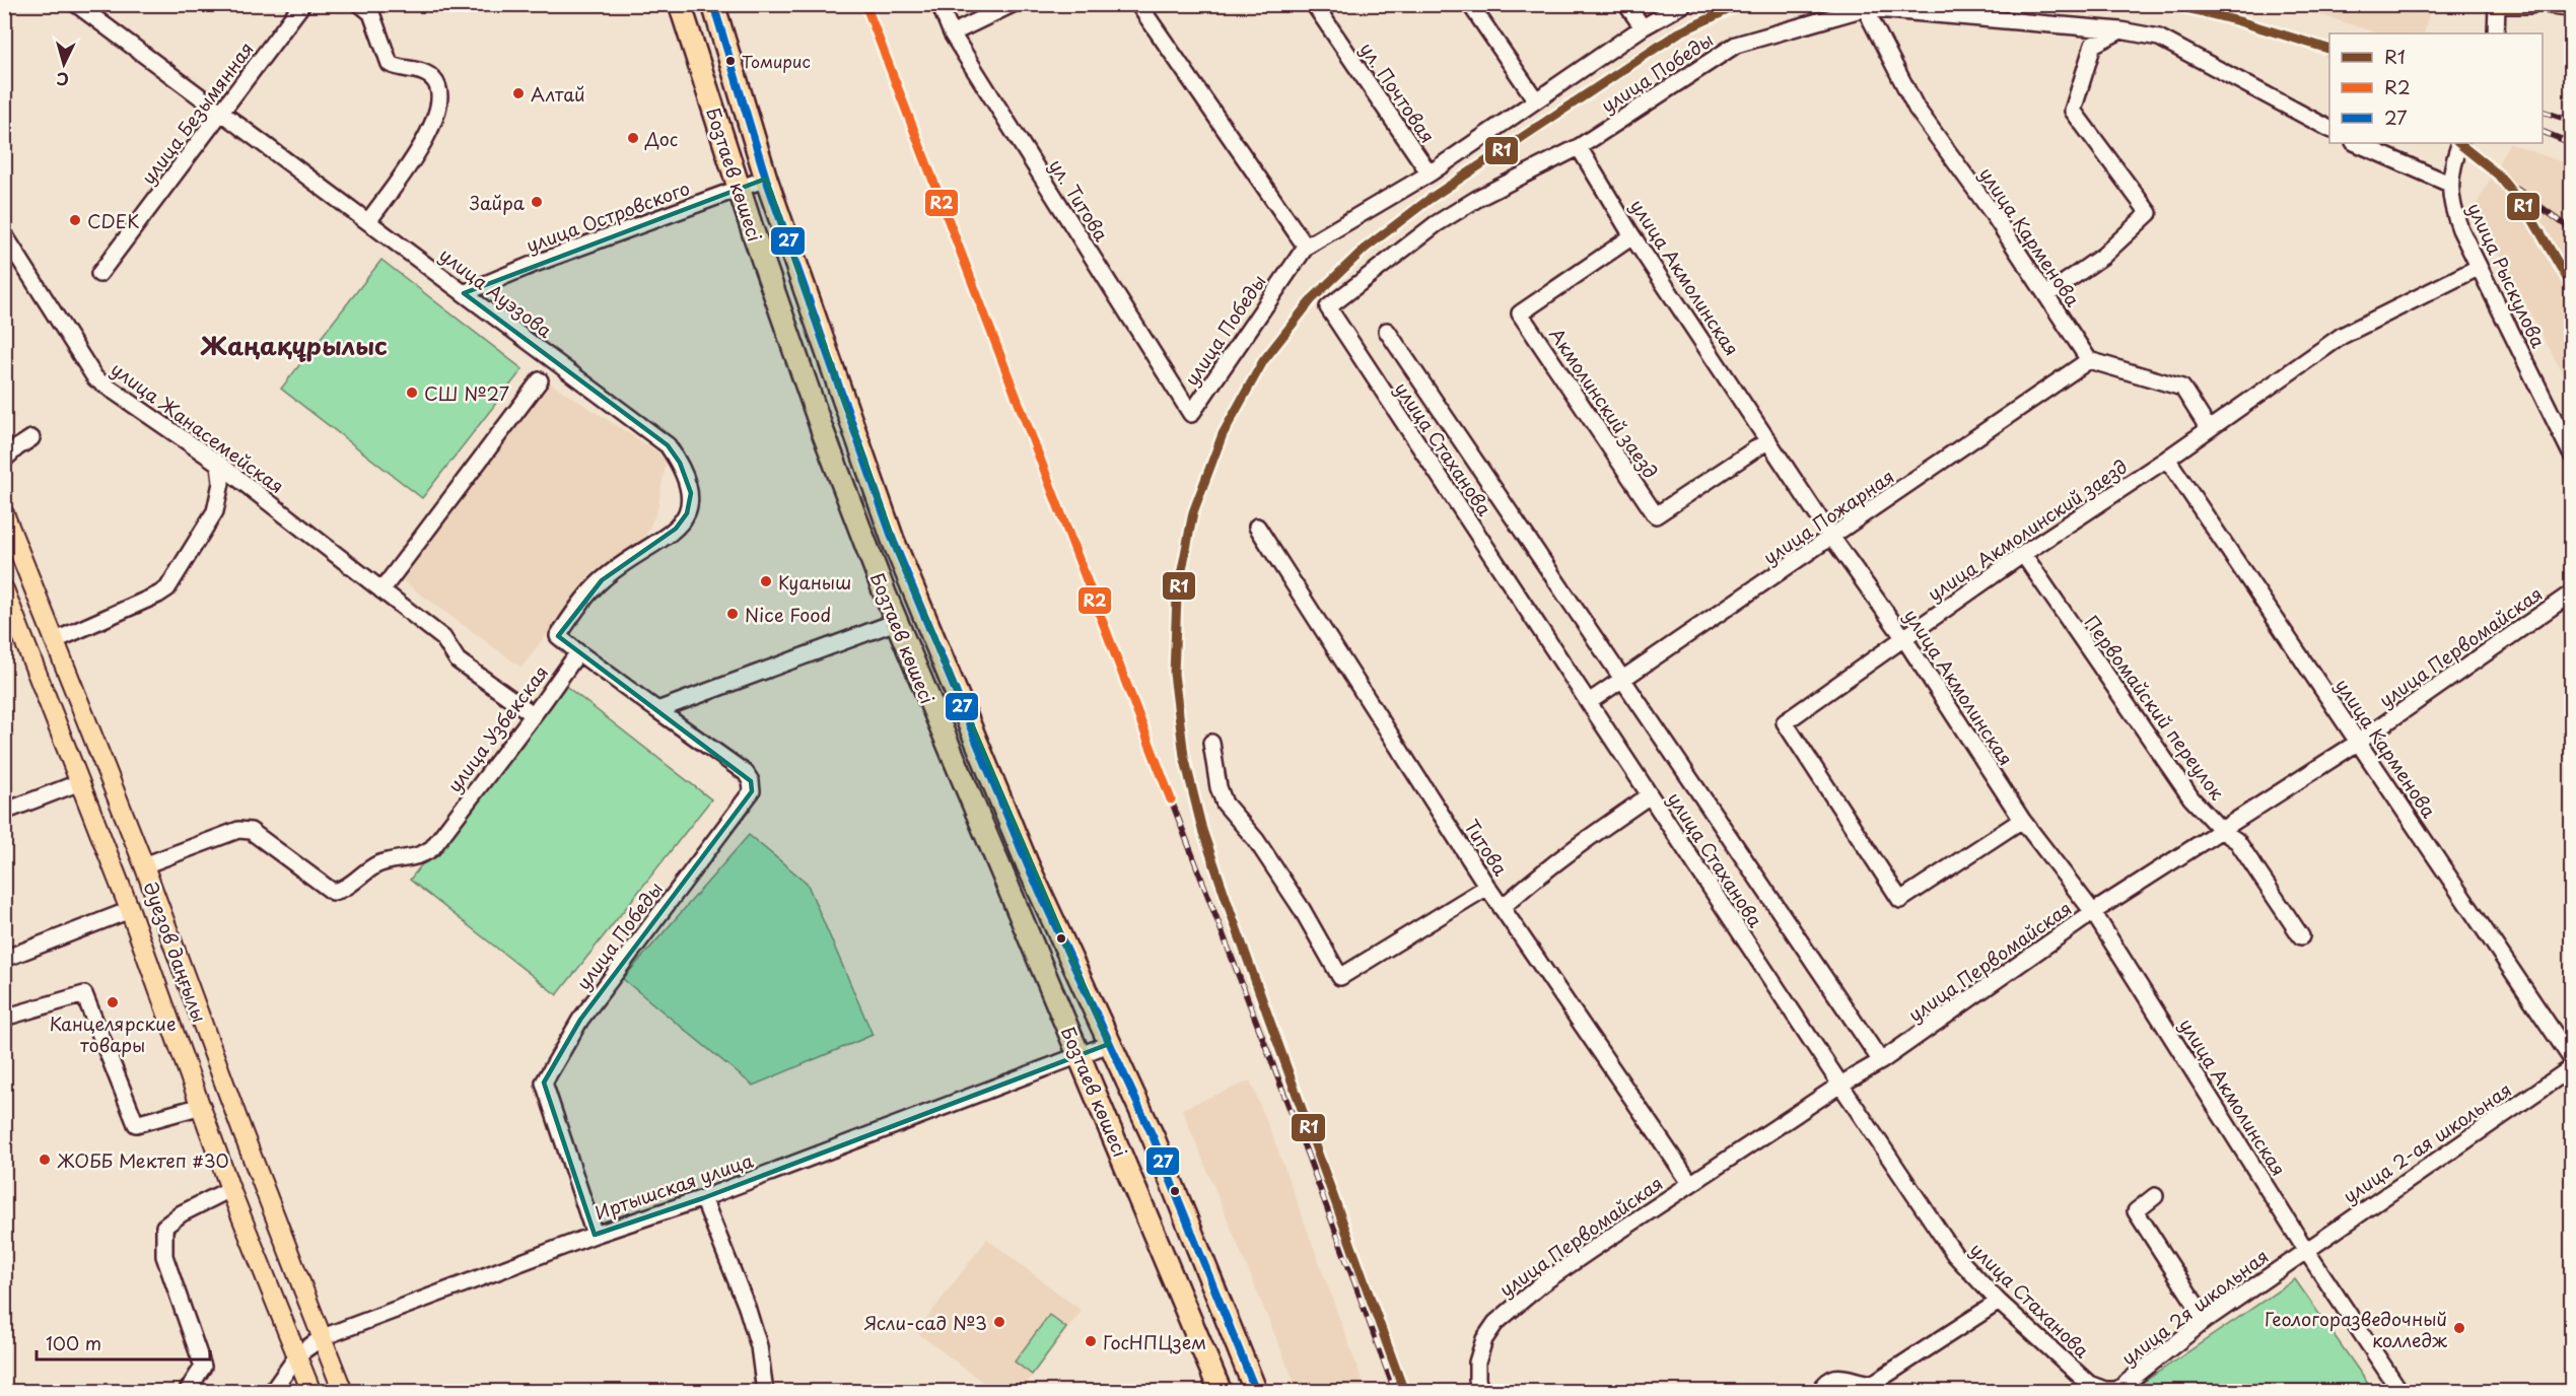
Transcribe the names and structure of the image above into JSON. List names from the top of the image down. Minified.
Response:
{"streets":{"highway":["Бозтаев көшесі"],"main road":["Әуезов даңғылы"],"street":["улица Победы","ул. Почтовая","улица Безымянная","ул. Титова","улица Островского","улица Карменова","улица Рыскулова","улица Акмолинская","улица Ауэзова","Акмолинский заезд","улица Жанасемейская","улица Стаханова","улица Пожарная","улица Акмолинский заезд","улица Первомайская","Первомайский переулок","улица Узбекская","Титова","улица 2-ая школьная","Иртышская улица","улица 2я школьная"]},"crossings":[["улица Победы","ул. Почтовая"],["улица Победы","ул. Титова"],["улица Победы","улица Карменова"],["улица Победы","улица Акмолинская"],["улица Победы","улица Стаханова"],["улица Победы","Иртышская улица"],["улица Безымянная","улица Ауэзова"],["Бозтаев көшесі","улица Островского"],["Бозтаев көшесі","Иртышская улица"],["улица Островского","улица Ауэзова"],["улица Карменова","улица Пожарная"],["улица Карменова","улица Акмолинский заезд"],["улица Карменова","улица Первомайская"],["улица Рыскулова","улица Акмолинский заезд"],["улица Акмолинская","Акмолинский заезд"],["улица Акмолинская","улица Пожарная"],["улица Акмолинская","улица Акмолинский заезд"],["улица Акмолинская","улица Первомайская"],["улица Акмолинская","улица 2-ая школьная"],["улица Акмолинская","улица 2я школьная"],["улица Ауэзова","улица Узбекская"],["улица Жанасемейская","улица Узбекская"],["улица Стаханова","улица Пожарная"],["улица Стаханова","улица Первомайская"],["улица Стаханова","улица 2я школьная"],["улица Акмолинский заезд","Первомайский переулок"],["улица Первомайская","Первомайский переулок"],["улица Первомайская","Титова"],["улица Узбекская","Әуезов даңғылы"],["Әуезов даңғылы","Иртышская улица"],["улица 2-ая школьная","улица 2я школьная"]],"districts":["Жаңақұрылыс"],"places":["Томирис","Алтай","Дос","Зайра","CDEK","СШ №27","Куаныш","Nice Food","Канцелярские товары","ЖОББ Мектеп #30","Ясли-сад №3","Геологоразведочный колледж","ГосНПЦзем"],"lines":["transit line R1","transit line R2","transit line 27"],"legend":["R1","R2","27"],"scale_bar":"100 m","north":"bottom"}
